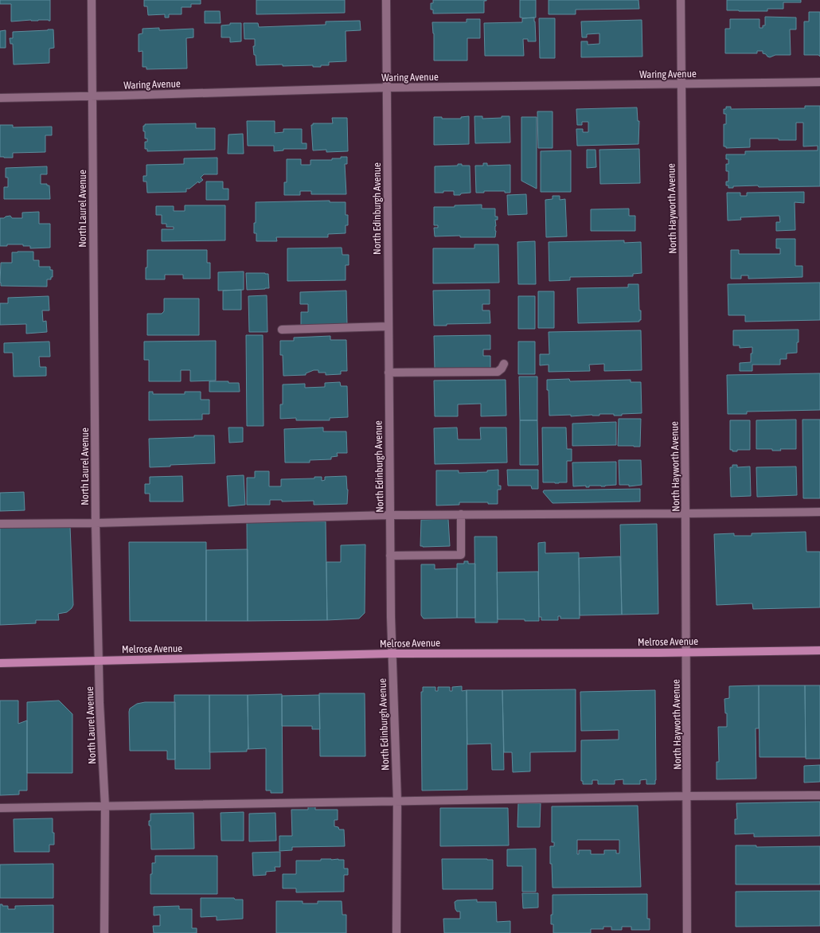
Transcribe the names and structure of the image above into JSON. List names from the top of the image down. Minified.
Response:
{"streets":{"main road":["Melrose Avenue"],"street":["Waring Avenue","North Laurel Avenue","North Edinburgh Avenue","North Hayworth Avenue"]},"crossings":[["Waring Avenue","North Laurel Avenue"],["Waring Avenue","North Edinburgh Avenue"],["Waring Avenue","North Hayworth Avenue"],["North Laurel Avenue","Melrose Avenue"],["North Edinburgh Avenue","Melrose Avenue"],["North Hayworth Avenue","Melrose Avenue"]]}
